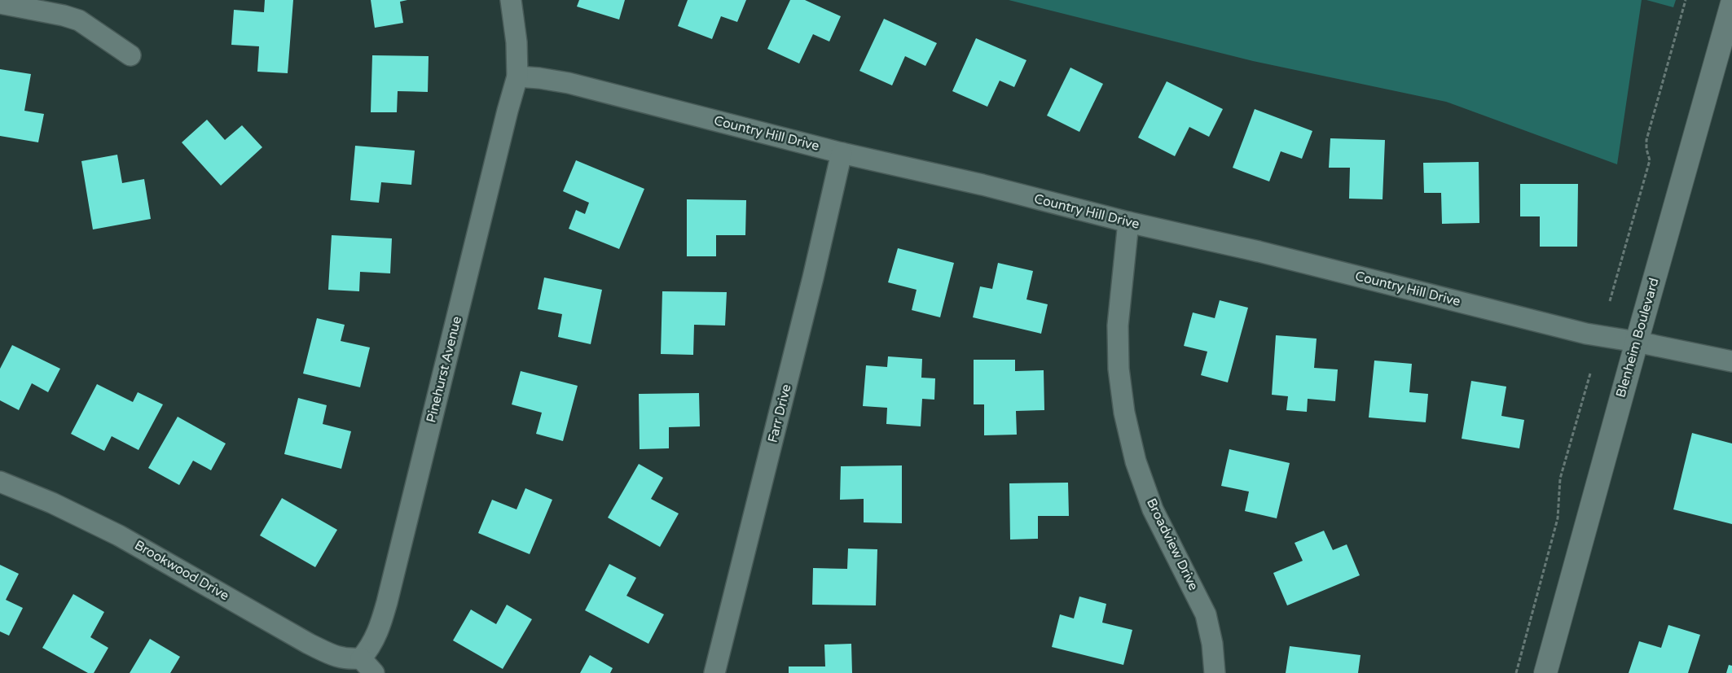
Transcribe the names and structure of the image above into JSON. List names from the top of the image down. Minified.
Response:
{"streets":{"main road":["Blenheim Boulevard"],"street":["Country Hill Drive","Pinehurst Avenue","Farr Drive","Broadview Drive","Brookwood Drive"]},"crossings":[["Country Hill Drive","Blenheim Boulevard"],["Country Hill Drive","Pinehurst Avenue"],["Country Hill Drive","Farr Drive"],["Country Hill Drive","Broadview Drive"],["Pinehurst Avenue","Brookwood Drive"]]}
